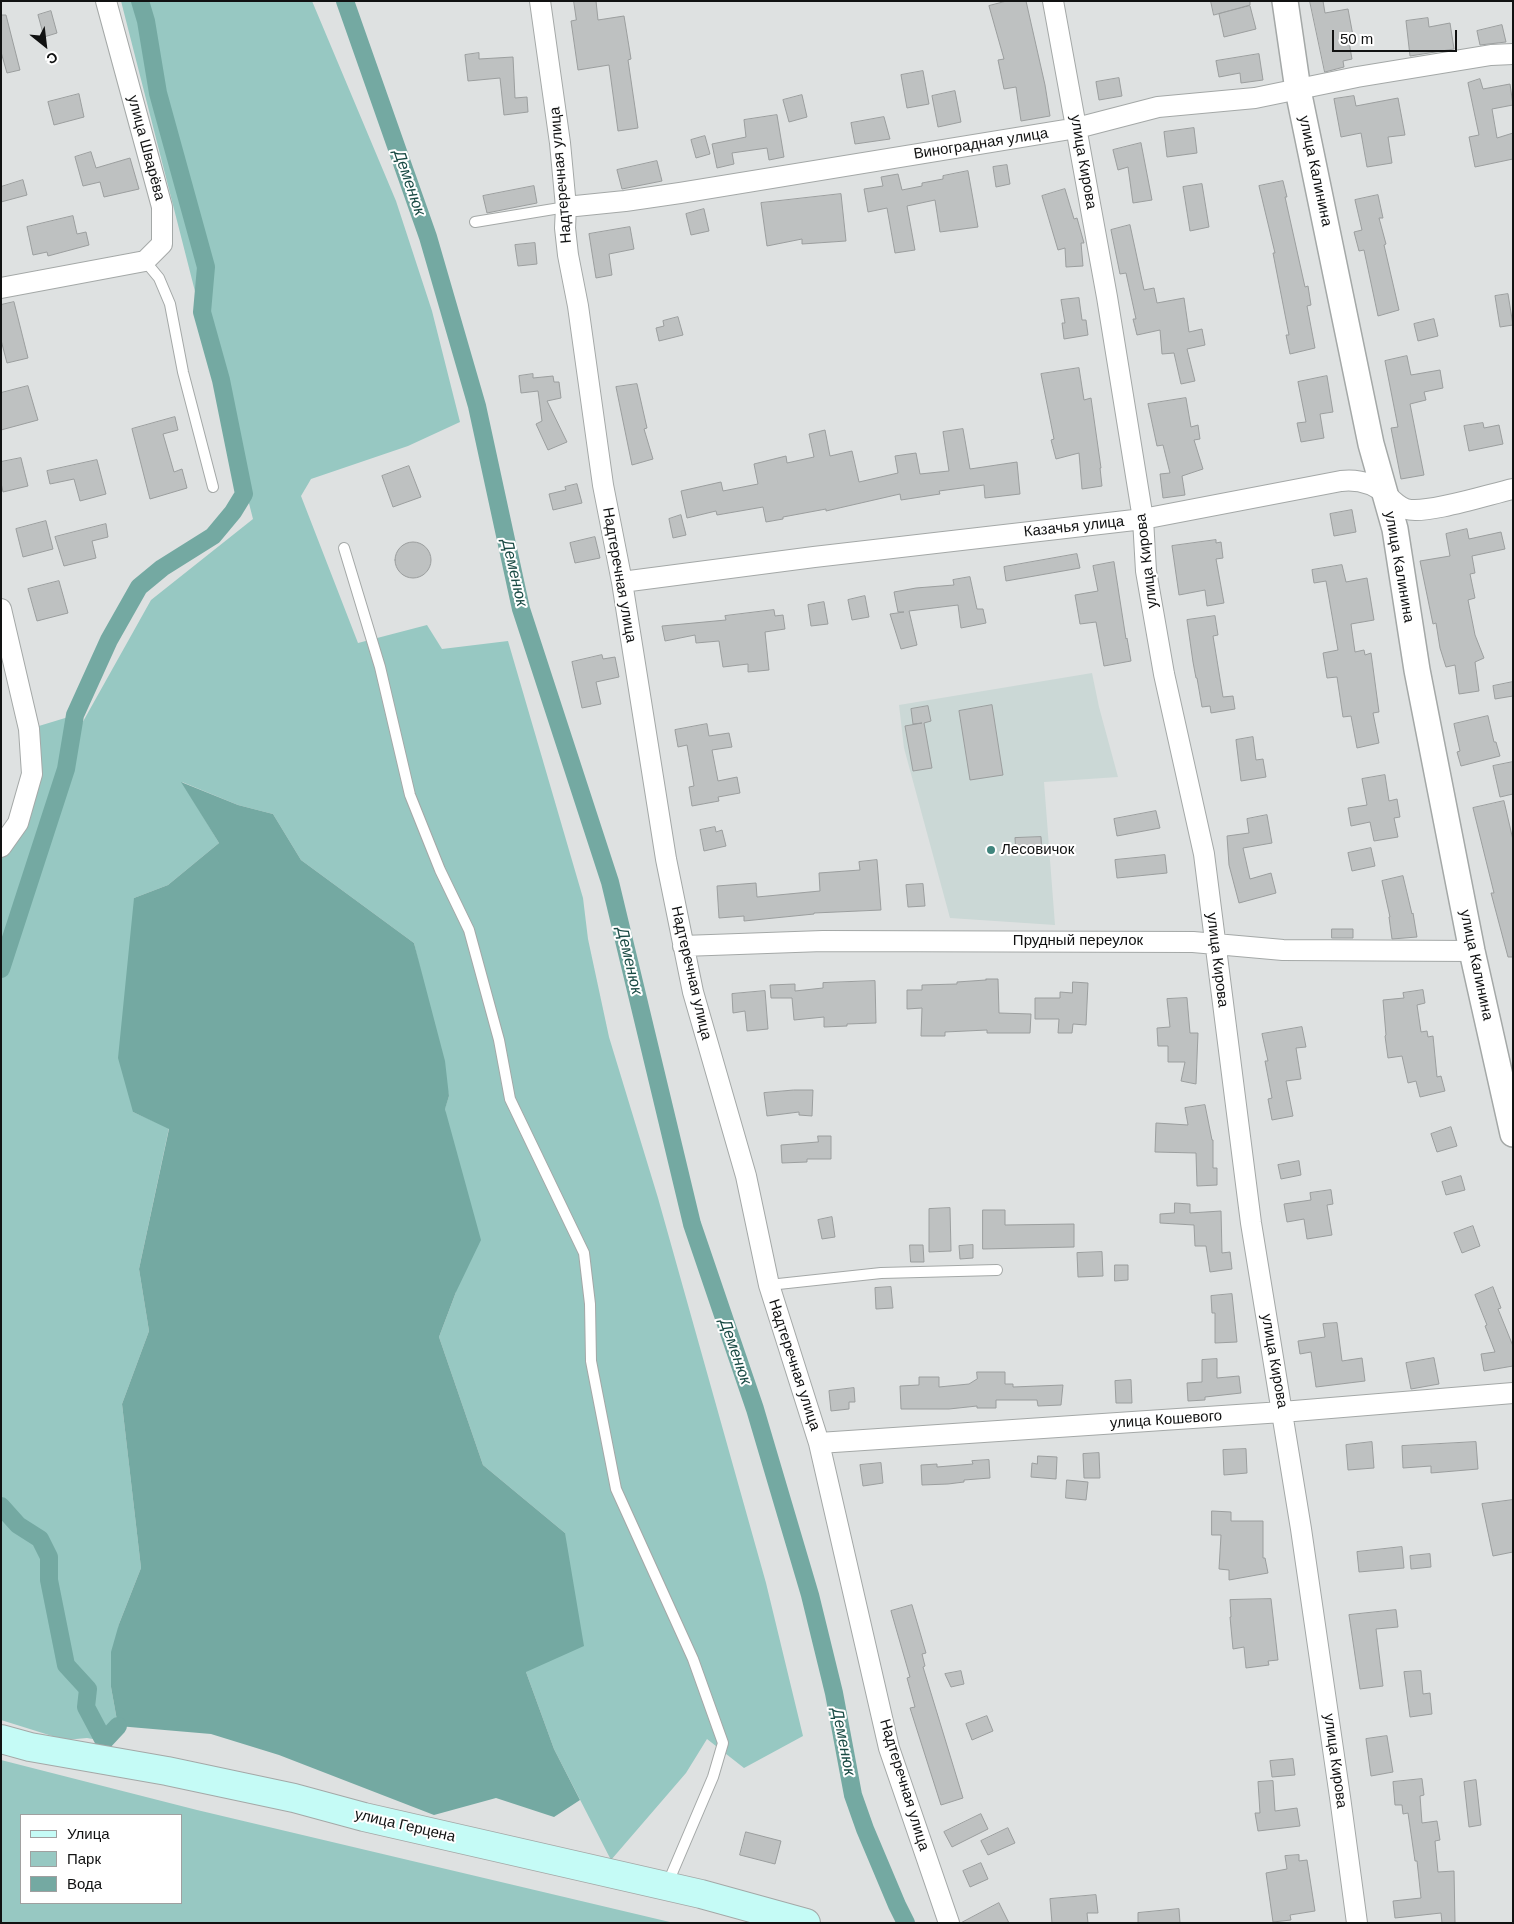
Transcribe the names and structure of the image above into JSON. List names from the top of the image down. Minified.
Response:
{"streets":{"main road":["улица Герцена"],"street":["Виноградная улица","улица Шварёва","улица Кирова","улица Калинина","Надтеречная улица","Казачья улица","Прудный переулок","улица Кошевого"]},"crossings":[["Виноградная улица","улица Кирова"],["Виноградная улица","улица Калинина"],["Виноградная улица","Надтеречная улица"],["улица Кирова","Казачья улица"],["улица Кирова","Прудный переулок"],["улица Кирова","улица Кошевого"],["улица Калинина","Казачья улица"],["улица Калинина","Прудный переулок"],["Надтеречная улица","Казачья улица"],["Надтеречная улица","Прудный переулок"],["Надтеречная улица","улица Кошевого"]],"water":["Деменюк"],"places":["Лесовичок"],"legend":["Улица","Парк","Вода"],"scale_bar":"50 m","north":"bottom right"}
